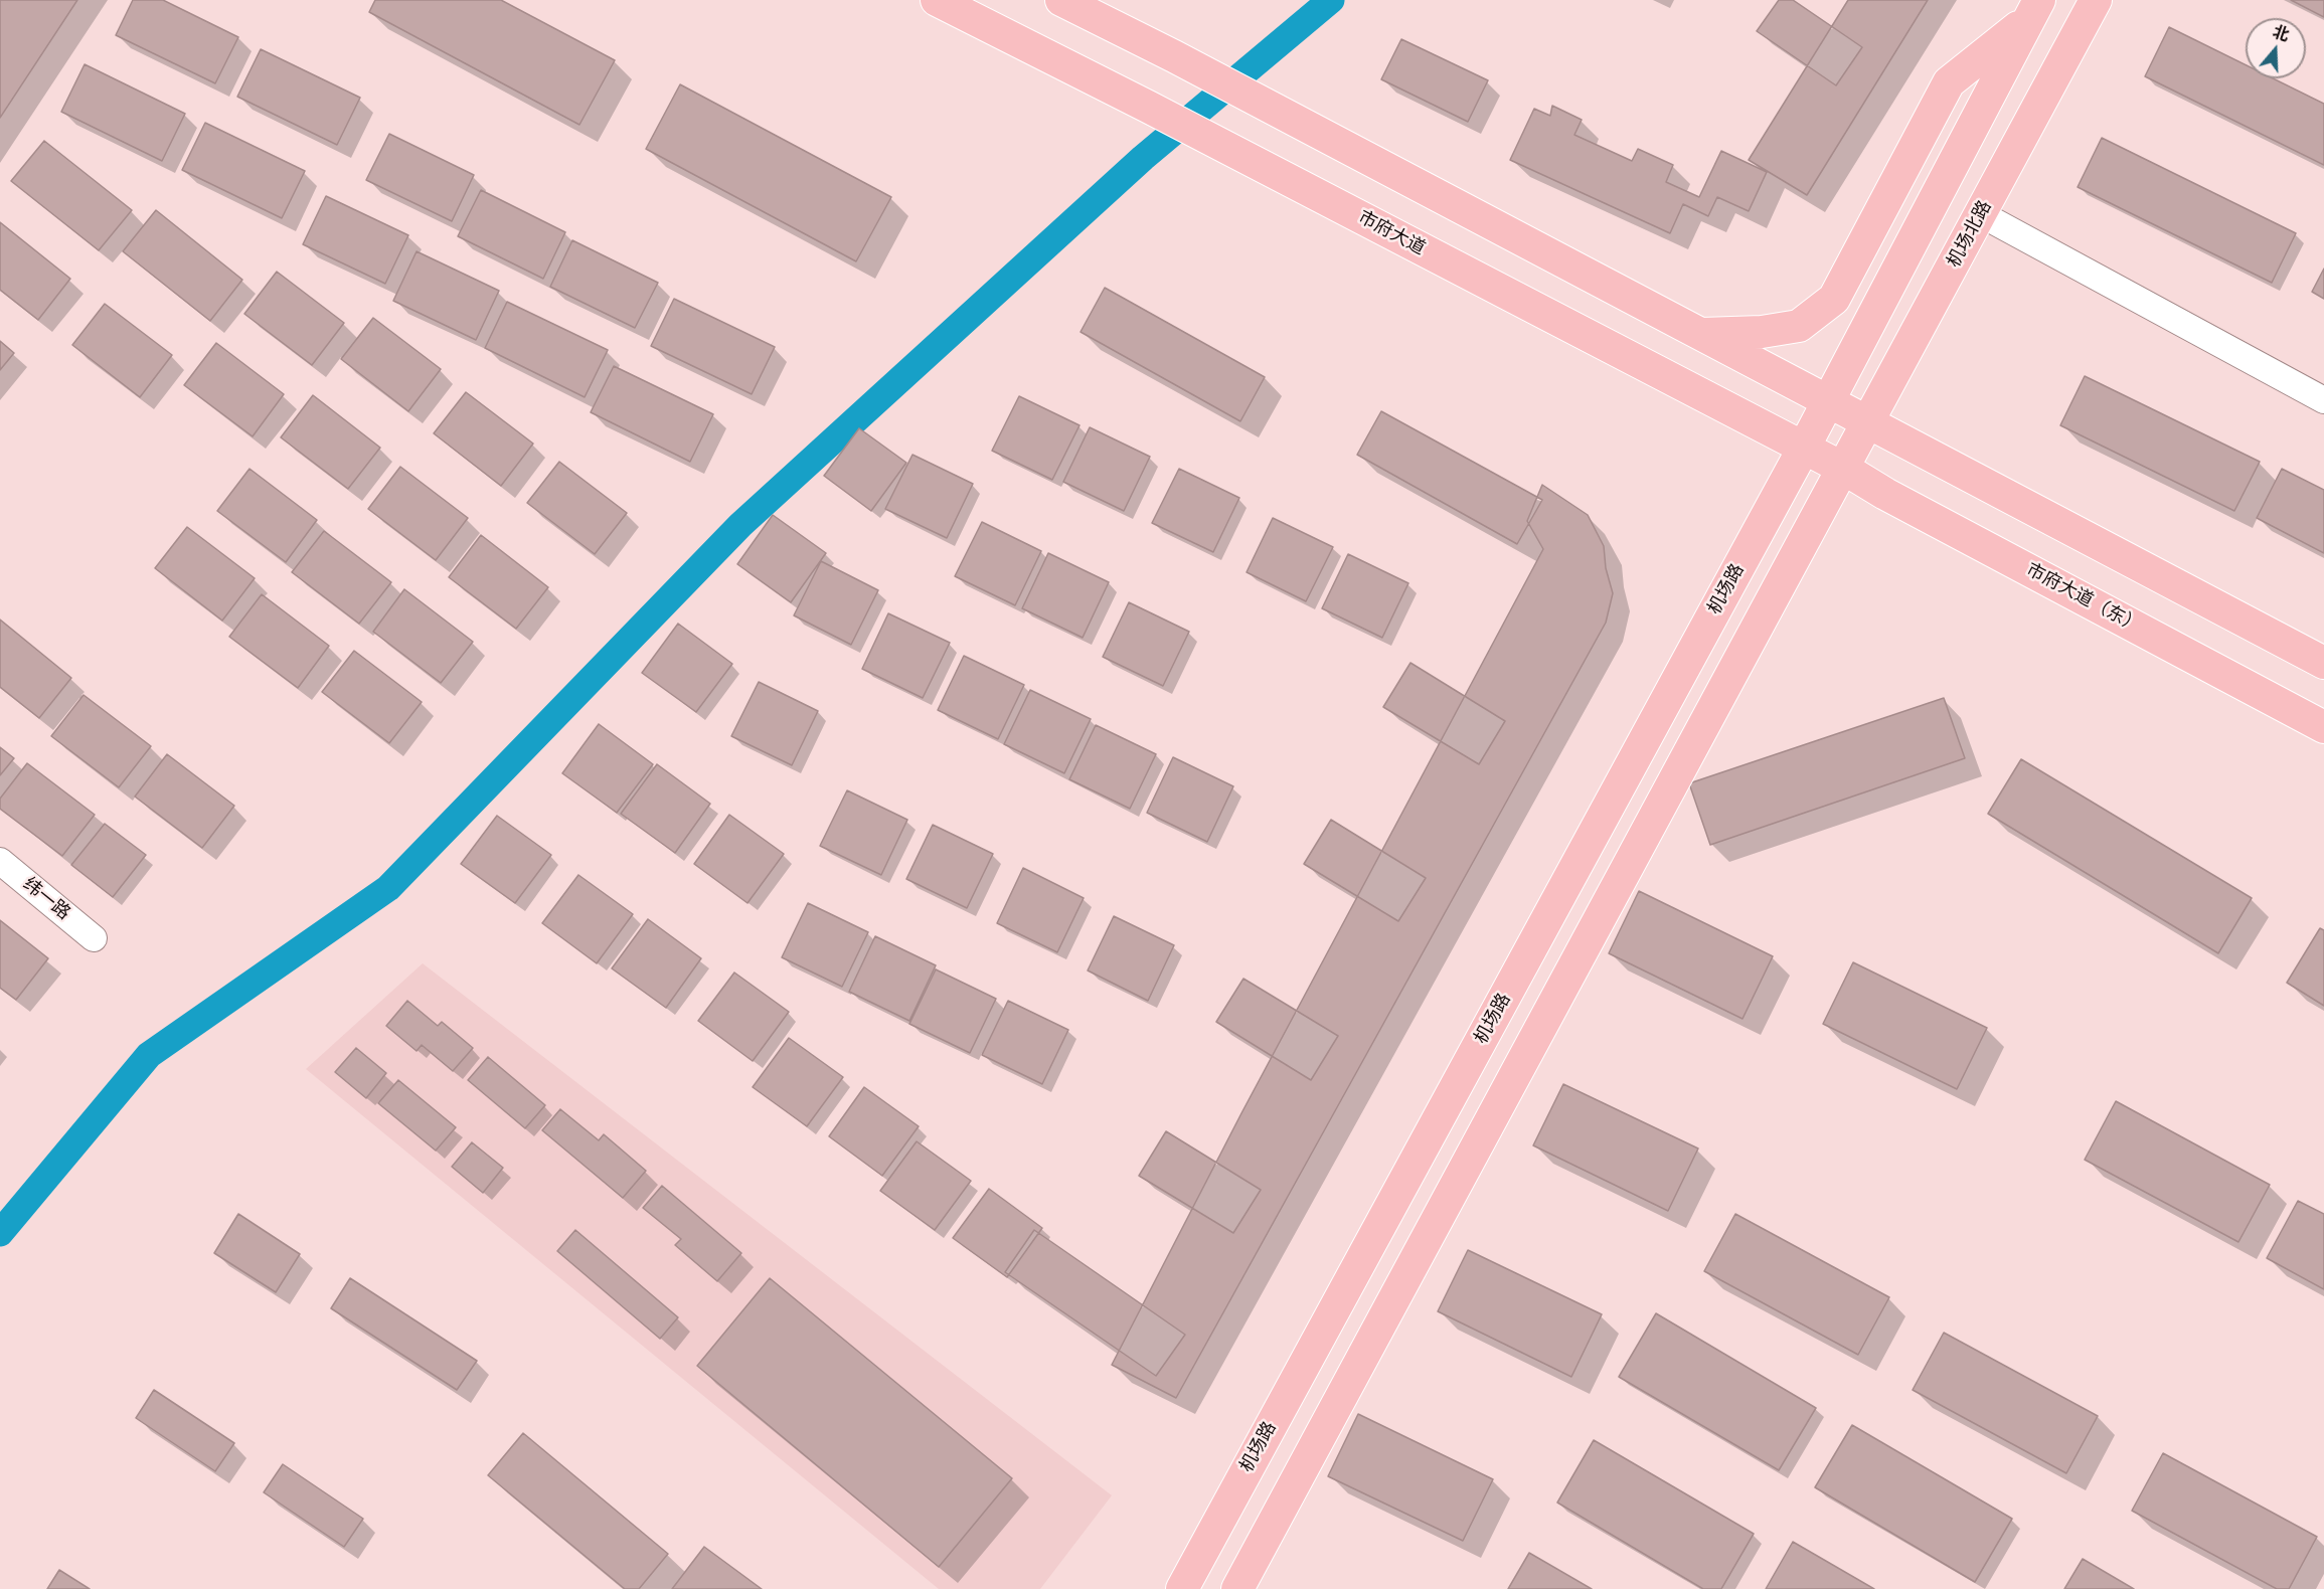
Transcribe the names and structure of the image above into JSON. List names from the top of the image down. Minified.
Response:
{"streets":{"main road":["市府大道","机场北路","机场路","市府大道（东）"],"street":["纬一路"]},"crossings":[["市府大道","机场北路"],["市府大道","机场路"],["市府大道","市府大道（东）"],["机场北路","市府大道（东）"]],"north":"top"}
